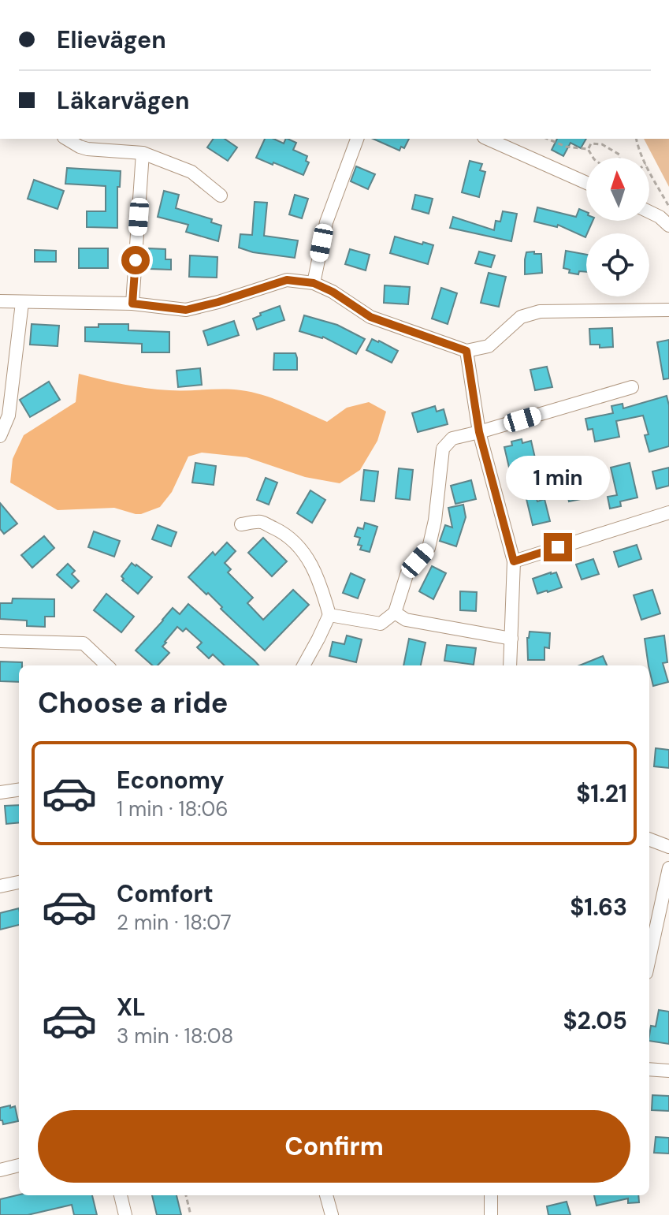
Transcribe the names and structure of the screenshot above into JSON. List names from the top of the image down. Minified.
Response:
{"north":"top","page":{"banner":["Elievägen","Läkarvägen"],"bubble":"1 min","heading":"Choose a ride","list":[{"name":"Economy","note":"1 min · 18:06","value":"$1.21"},{"name":"Comfort","note":"2 min · 18:07","value":"$1.63"},{"name":"XL","note":"3 min · 18:08","value":"$2.05"}],"buttons":"Confirm"}}
